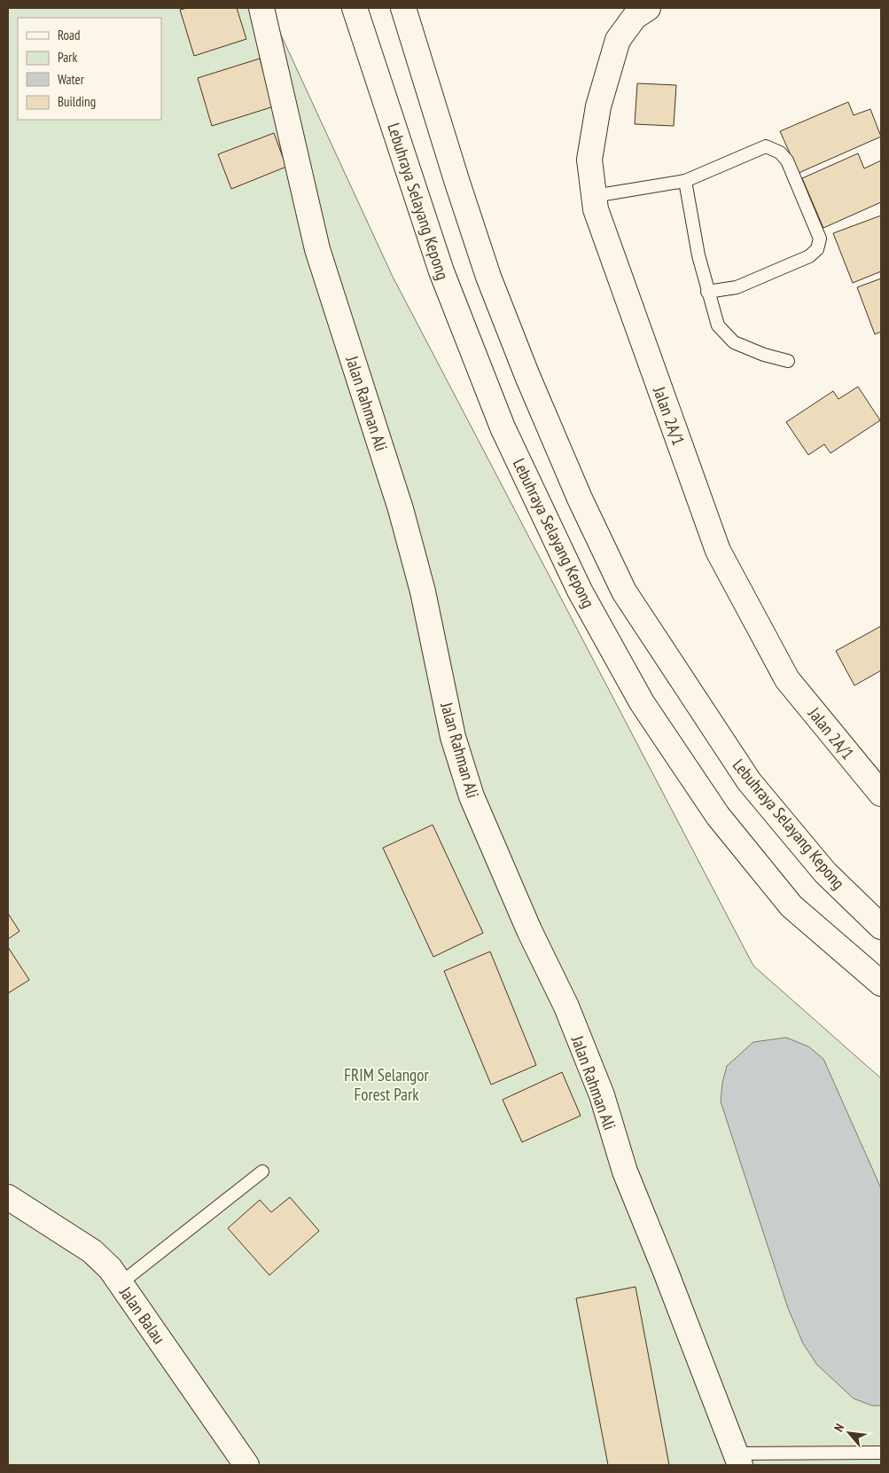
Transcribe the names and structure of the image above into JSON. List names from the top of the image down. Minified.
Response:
{"streets":{"street":["Lebuhraya Selayang Kepong","Jalan Rahman Ali","Jalan 2A/1","Jalan Balau"]},"parks":["FRIM Selangor Forest Park"],"legend":["Road","Park","Water","Building"],"north":"top left"}
